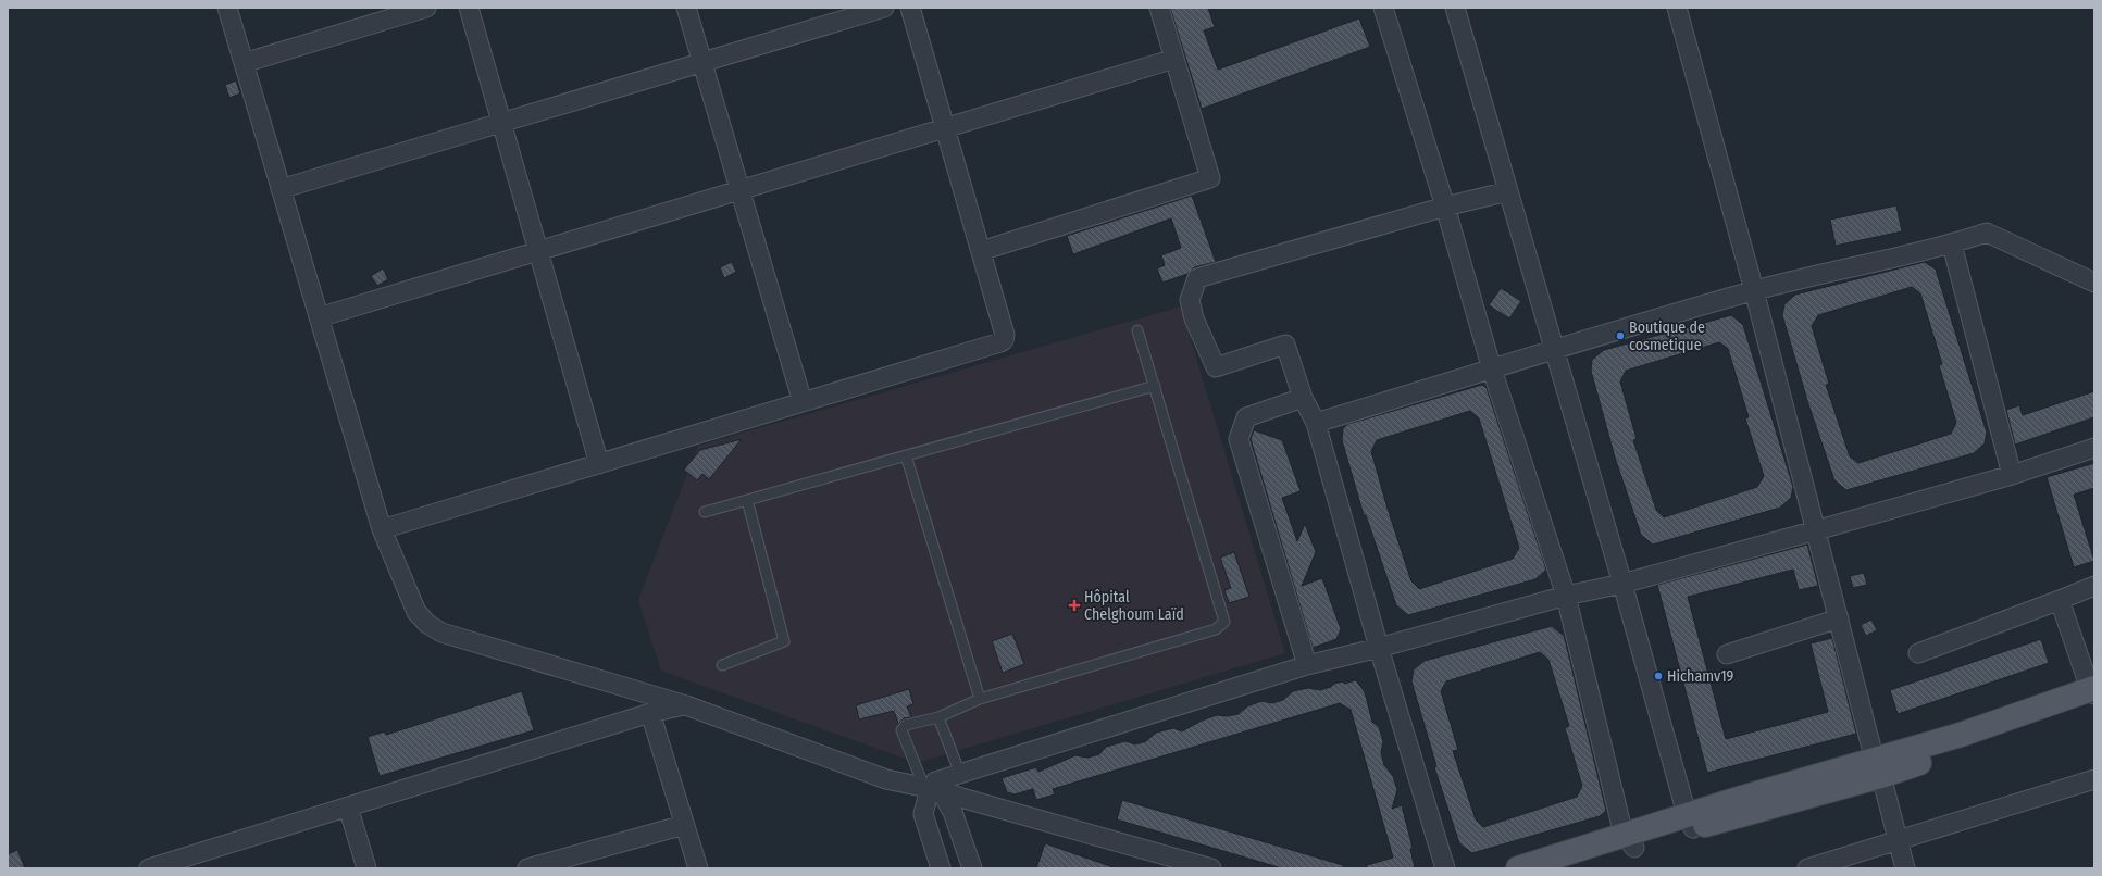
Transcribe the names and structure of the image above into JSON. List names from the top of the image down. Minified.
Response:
{"places":{"other":["Boutique de cosmetique","Hichamv19"],"health":["Hôpital Chelghoum Laïd"]}}
